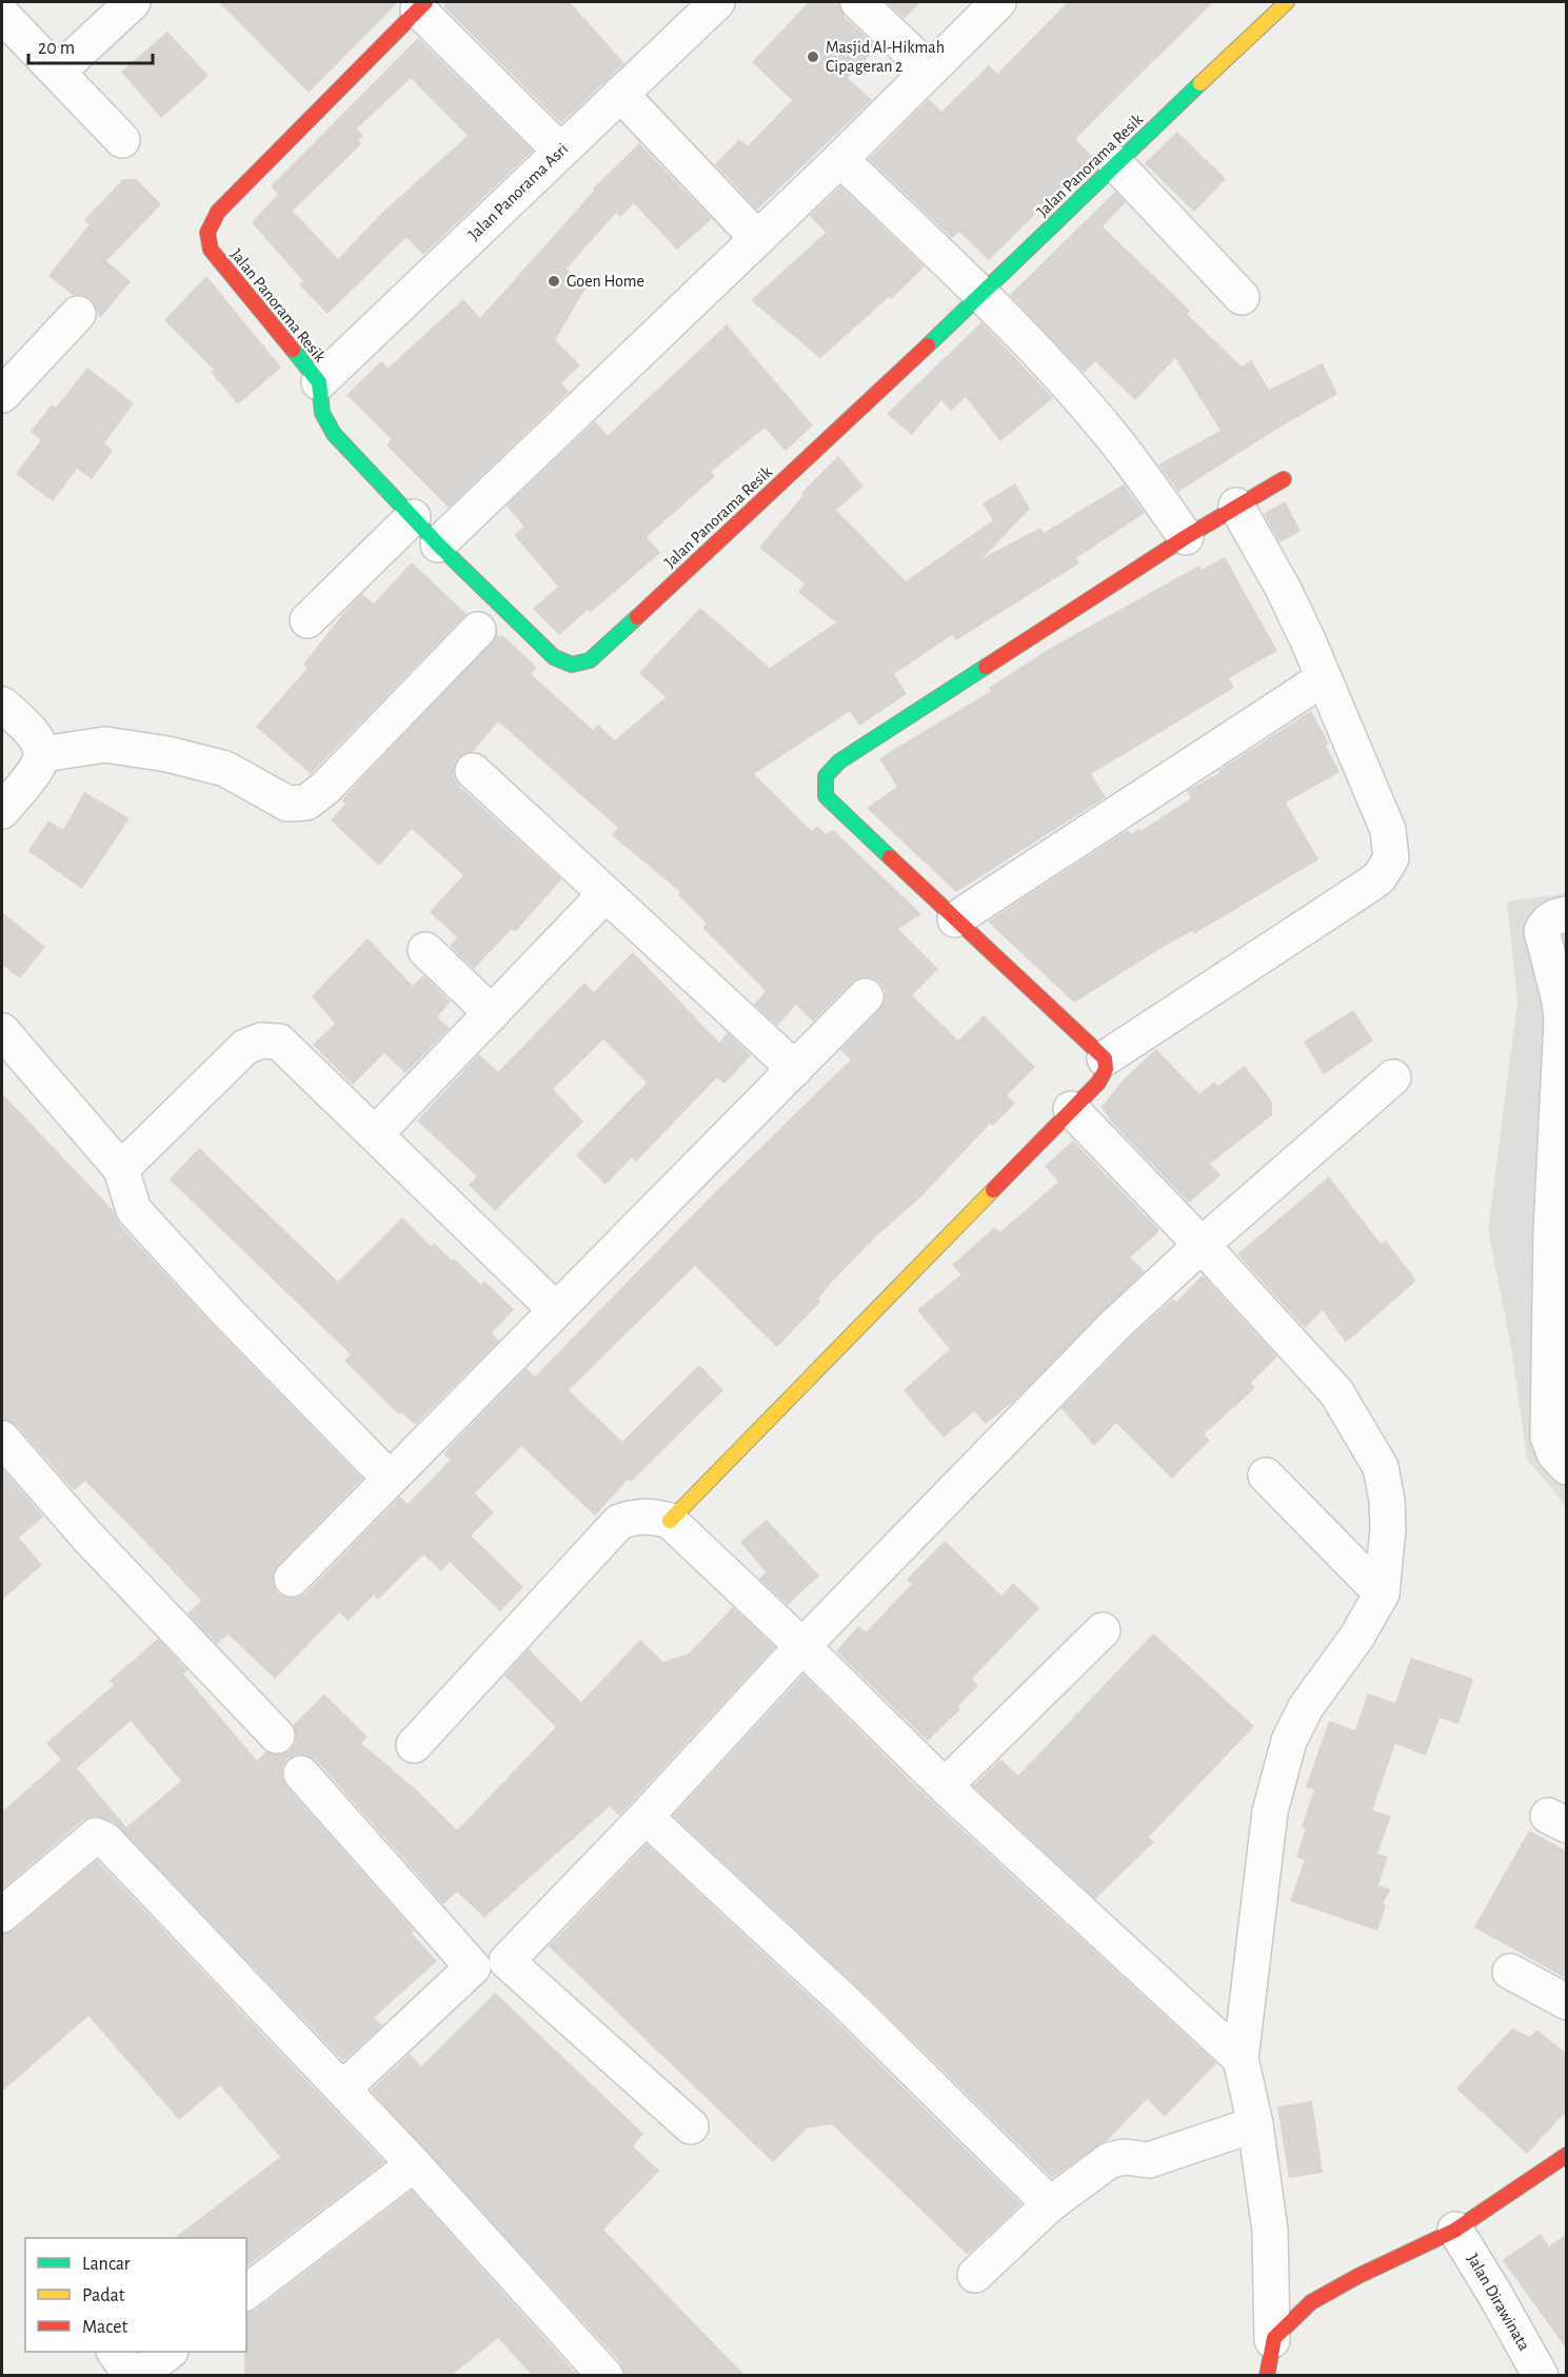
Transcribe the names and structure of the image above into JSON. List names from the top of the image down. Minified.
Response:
{"streets":{"street":["Jalan Panorama Resik","Jalan Panorama Asri","Jalan Dirawinata"]},"crossings":[["Jalan Panorama Resik","Jalan Panorama Asri"]],"places":["Masjid Al-Hikmah Cipageran 2","Goen Home"],"legend":["Lancar","Padat","Macet"],"scale_bar":"20 m"}
